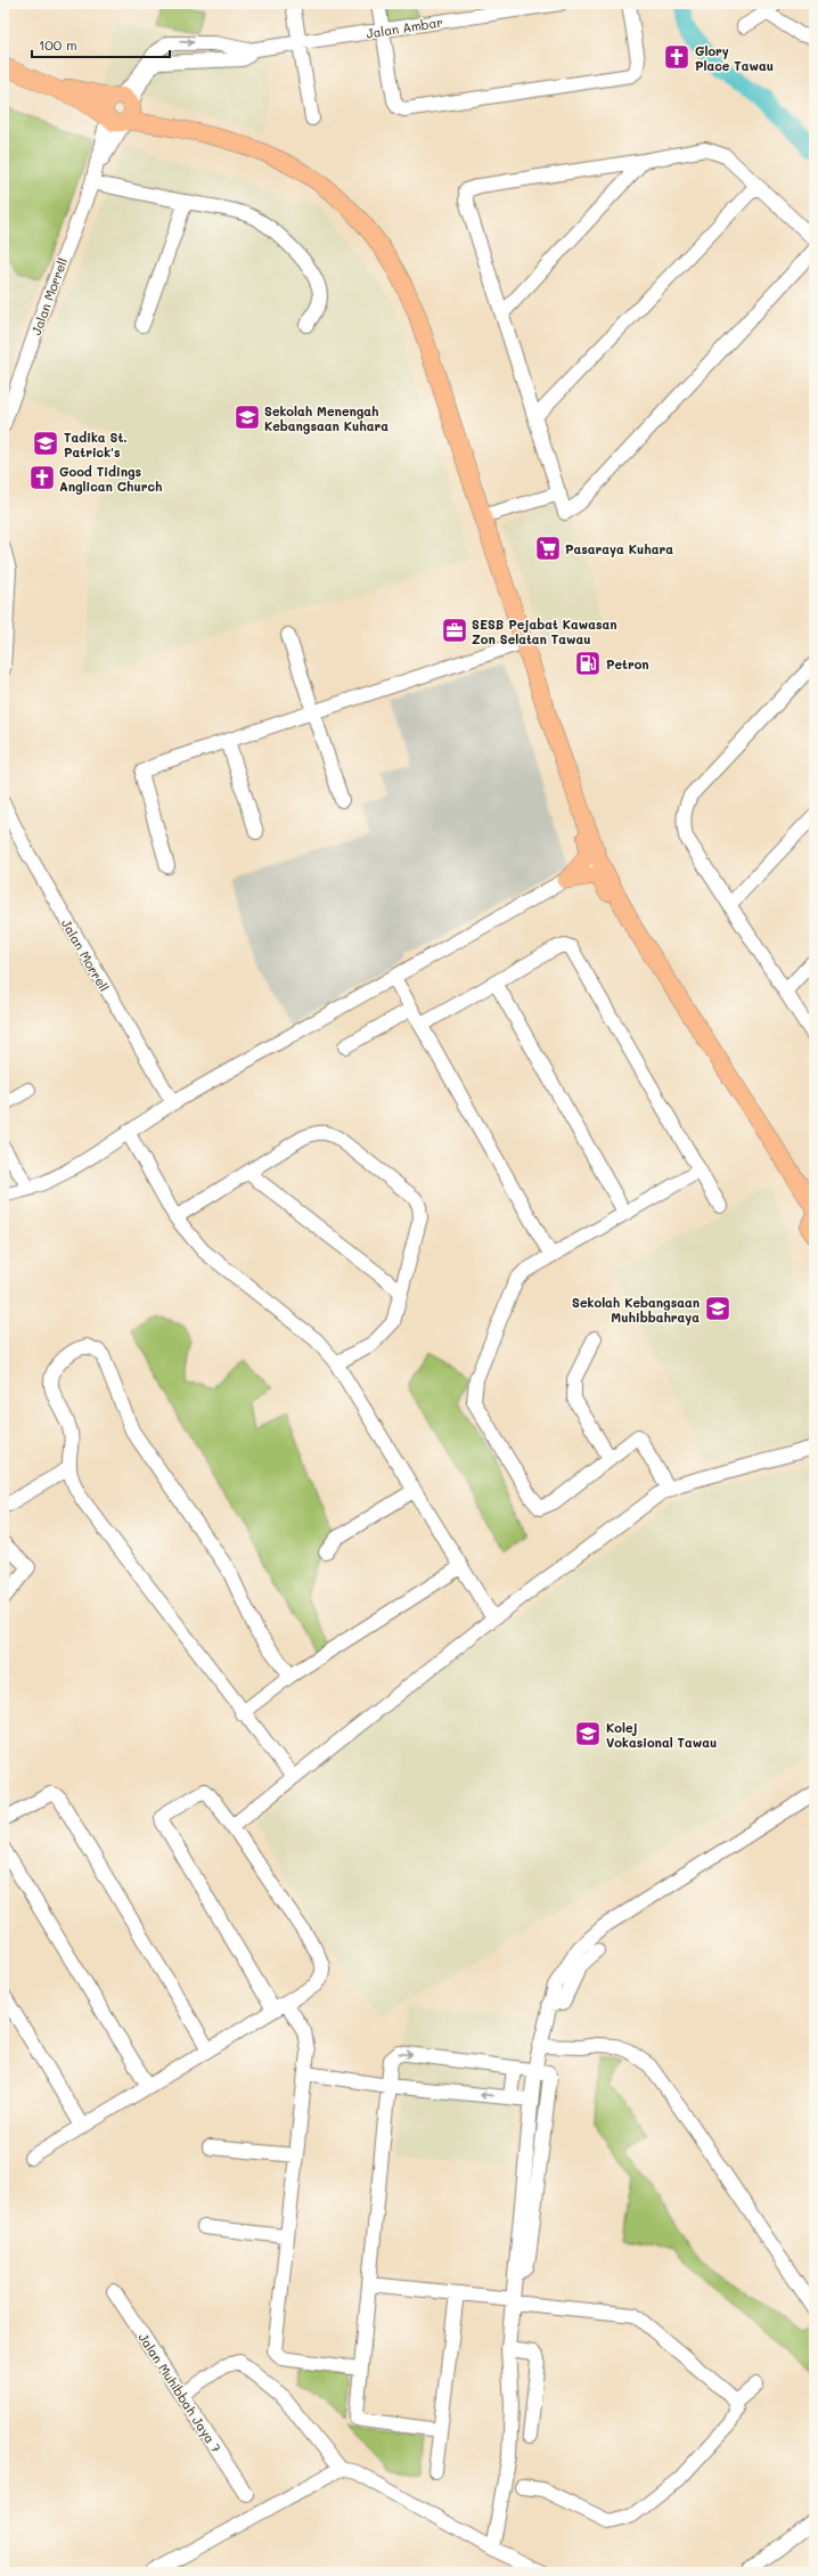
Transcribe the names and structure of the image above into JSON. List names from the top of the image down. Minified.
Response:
{"streets":{"street":["Jalan Ambar","Jalan Morrell","Jalan Muhibbah Jaya 7"]},"places":{"church":["Glory Place Tawau","Good Tidings Anglican Church"],"school or university":["Sekolah Menengah Kebangsaan Kuhara","Tadika St. Patrick's","Sekolah Kebangsaan Muhibbahraya","Kolej Vokasional Tawau"],"supermarket":["Pasaraya Kuhara"],"office":["SESB Pejabat Kawasan Zon Selatan Tawau"],"fuel station":["Petron"]},"scale_bar":"100 m"}
